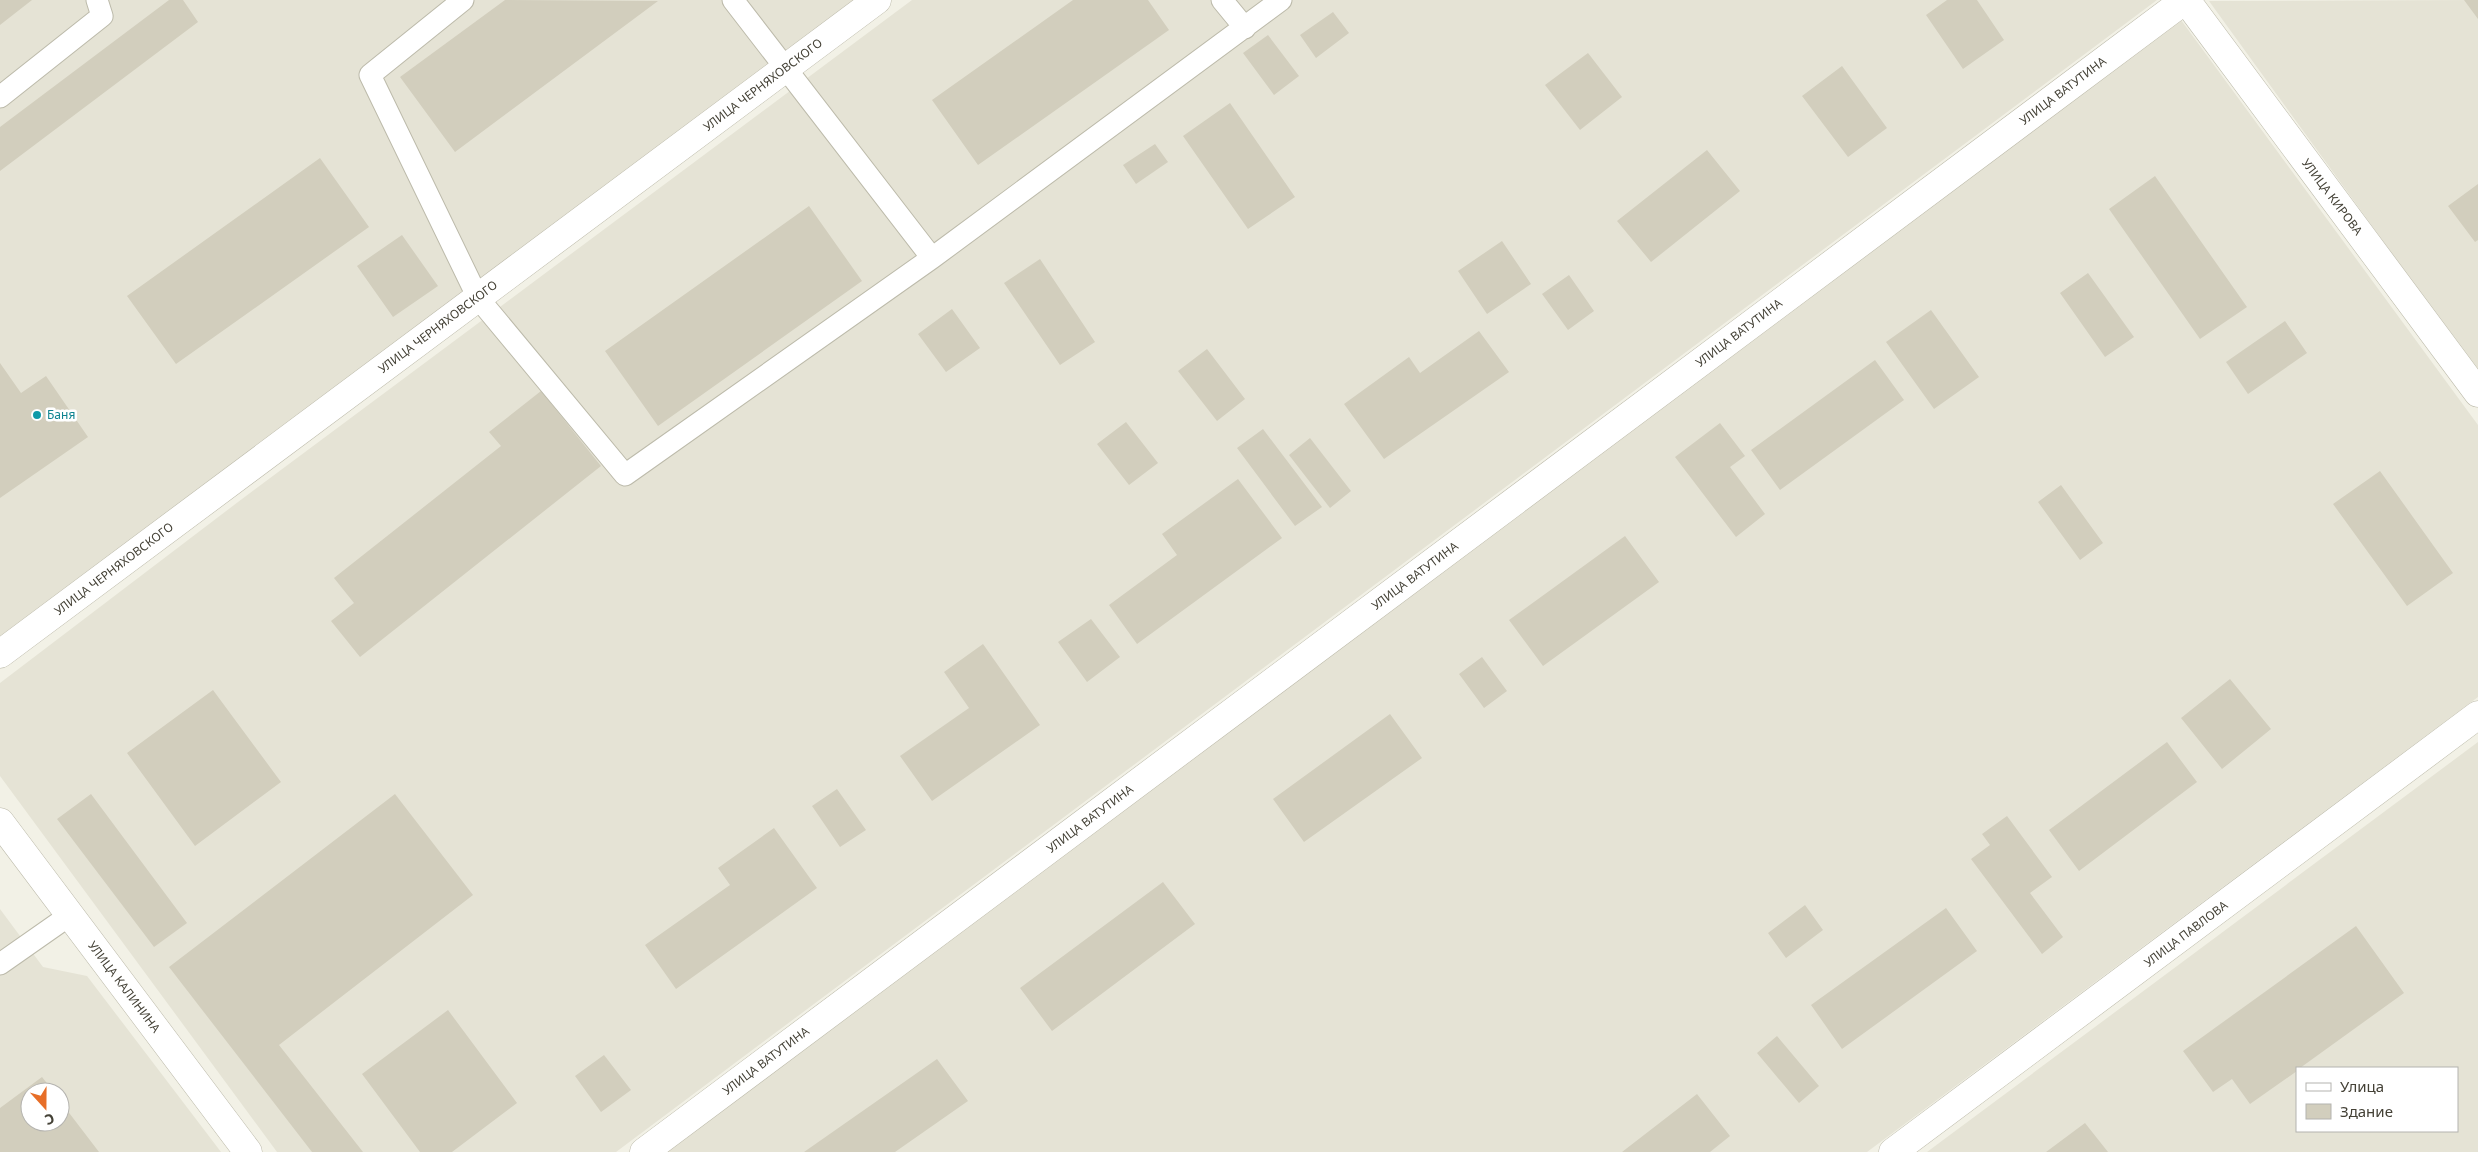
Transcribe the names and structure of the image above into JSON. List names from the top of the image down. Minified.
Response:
{"streets":{"street":["УЛИЦА ЧЕРНЯХОВСКОГО","УЛИЦА ВАТУТИНА","УЛИЦА КИРОВА","УЛИЦА ПАВЛОВА","УЛИЦА КАЛИНИНА"]},"crossings":[["УЛИЦА ВАТУТИНА","УЛИЦА КИРОВА"]],"places":["Баня"],"legend":["Улица","Здание"],"north":"bottom"}
